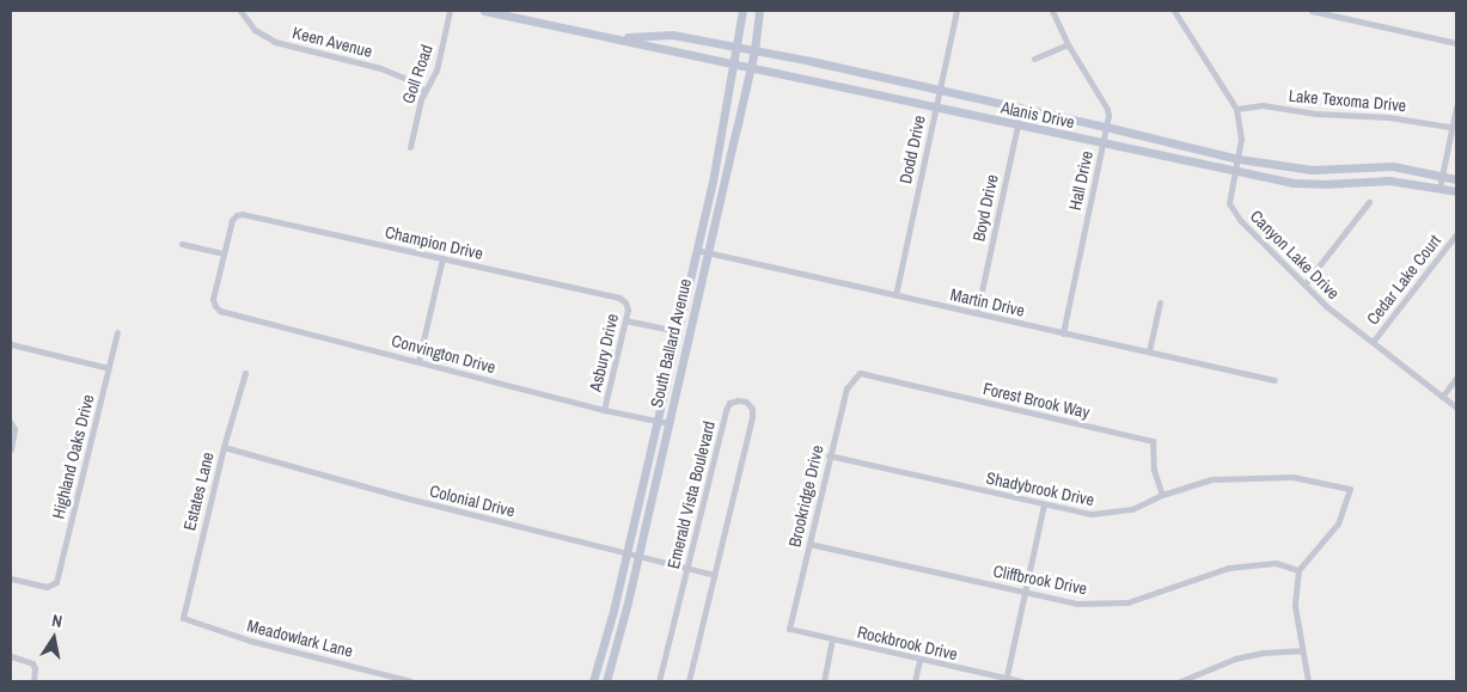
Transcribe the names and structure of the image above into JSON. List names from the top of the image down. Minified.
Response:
{"streets":{"main road":["Alanis Drive","South Ballard Avenue"],"street":["Keen Avenue","Goll Road","Lake Texoma Drive","Dodd Drive","Hall Drive","Boyd Drive","Champion Drive","Canyon Lake Drive","Cedar Lake Court","Martin Drive","Asbury Drive","Convington Drive","Forest Brook Way","Highland Oaks Drive","Shadybrook Drive","Estates Lane","Emerald Vista Boulevard","Brookridge Drive","Colonial Drive","Cliffbrook Drive","Meadowlark Lane","Rockbrook Drive"]},"crossings":[["Keen Avenue","Goll Road"],["Lake Texoma Drive","Canyon Lake Drive"],["Alanis Drive","Dodd Drive"],["Alanis Drive","Hall Drive"],["Alanis Drive","Boyd Drive"],["Alanis Drive","Canyon Lake Drive"],["Alanis Drive","South Ballard Avenue"],["Dodd Drive","Martin Drive"],["Hall Drive","Martin Drive"],["Boyd Drive","Martin Drive"],["Champion Drive","Asbury Drive"],["Champion Drive","Convington Drive"],["Canyon Lake Drive","Cedar Lake Court"],["Martin Drive","South Ballard Avenue"],["South Ballard Avenue","Convington Drive"],["South Ballard Avenue","Colonial Drive"],["Asbury Drive","Convington Drive"],["Forest Brook Way","Shadybrook Drive"],["Forest Brook Way","Brookridge Drive"],["Shadybrook Drive","Brookridge Drive"],["Shadybrook Drive","Cliffbrook Drive"],["Estates Lane","Colonial Drive"],["Estates Lane","Meadowlark Lane"],["Emerald Vista Boulevard","Colonial Drive"],["Brookridge Drive","Cliffbrook Drive"],["Brookridge Drive","Rockbrook Drive"]],"north":"top"}
